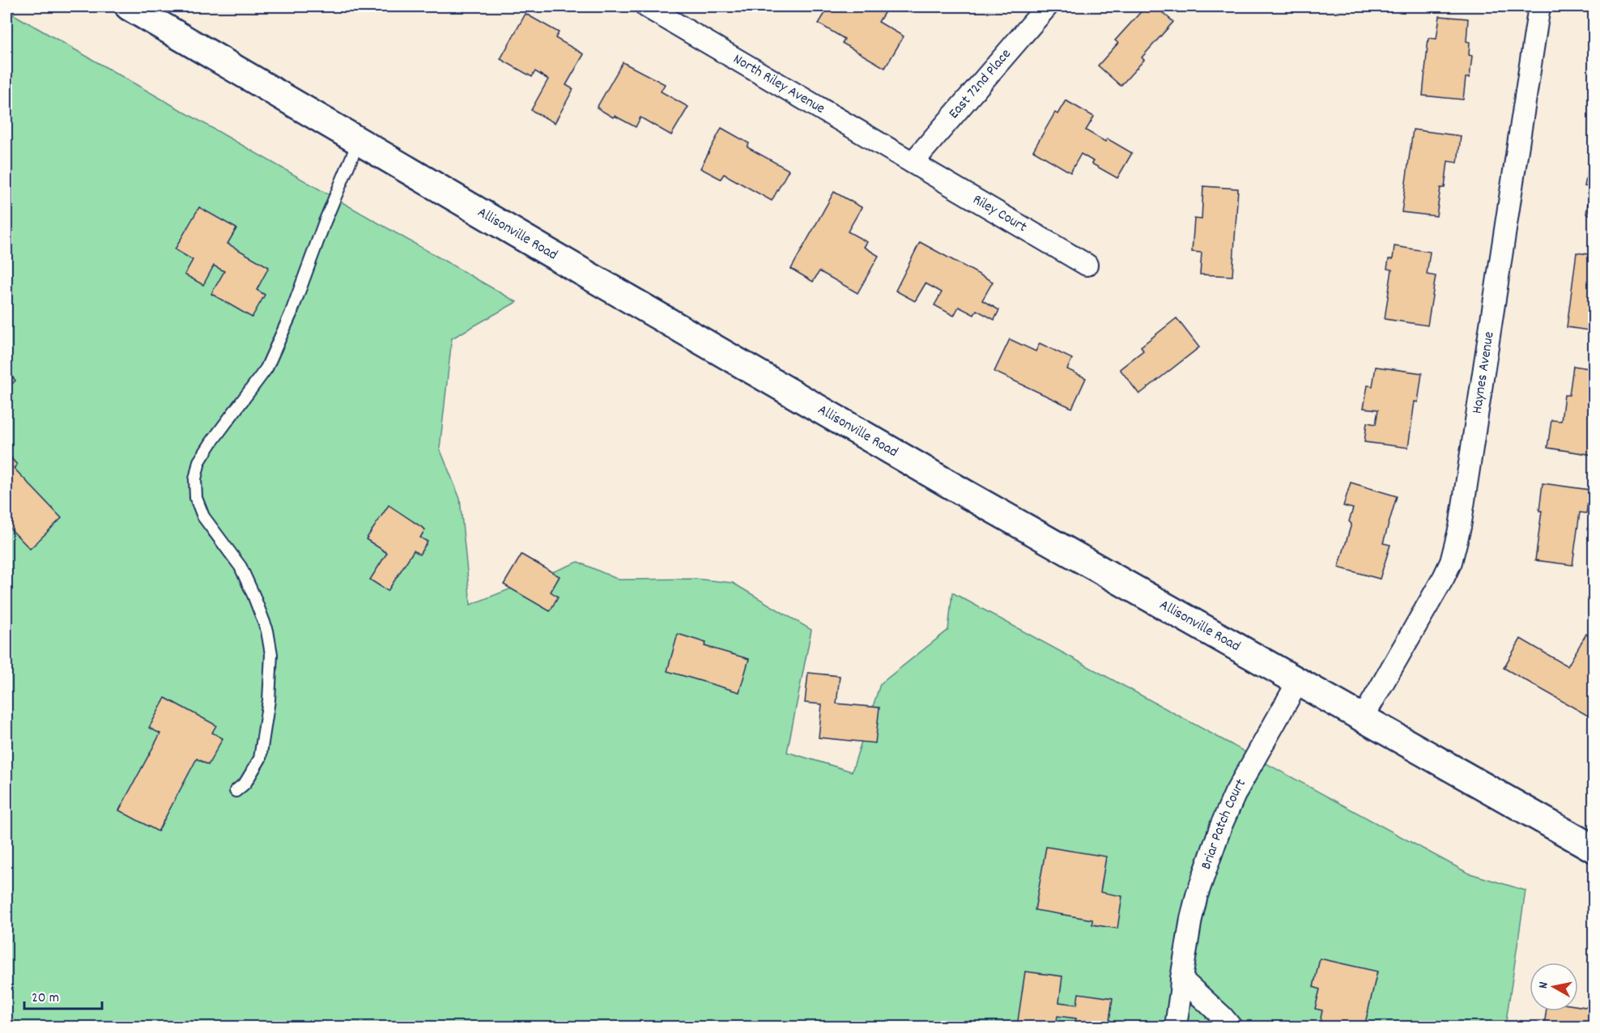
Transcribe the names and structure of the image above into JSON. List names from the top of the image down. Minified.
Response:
{"streets":{"main road":["Allisonville Road"],"street":["North Riley Avenue","East 72nd Place","Riley Court","Haynes Avenue","Briar Patch Court"]},"crossings":[["North Riley Avenue","East 72nd Place"],["North Riley Avenue","Riley Court"],["East 72nd Place","Riley Court"],["Allisonville Road","Haynes Avenue"],["Allisonville Road","Briar Patch Court"]],"scale_bar":"20 m","north":"left"}
